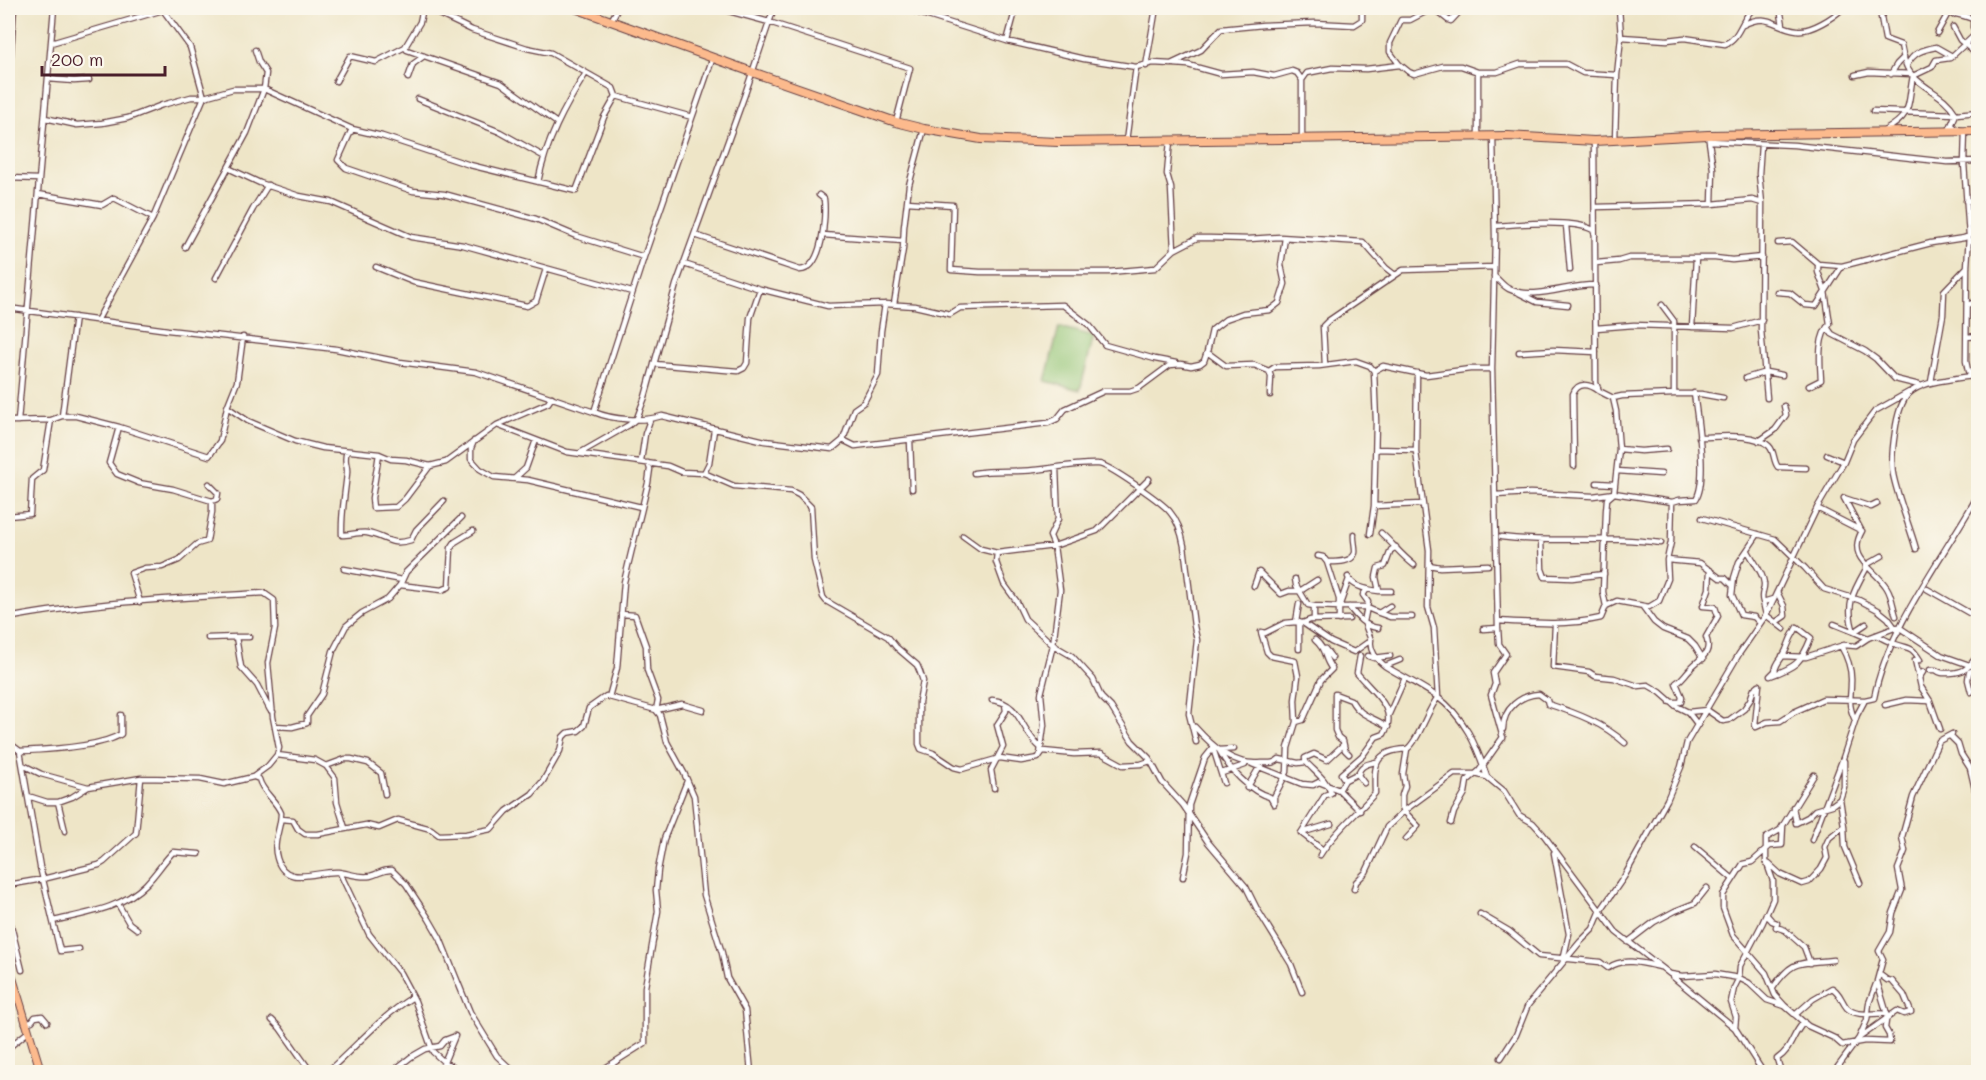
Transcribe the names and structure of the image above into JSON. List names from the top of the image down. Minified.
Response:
{"scale_bar":"200 m"}
